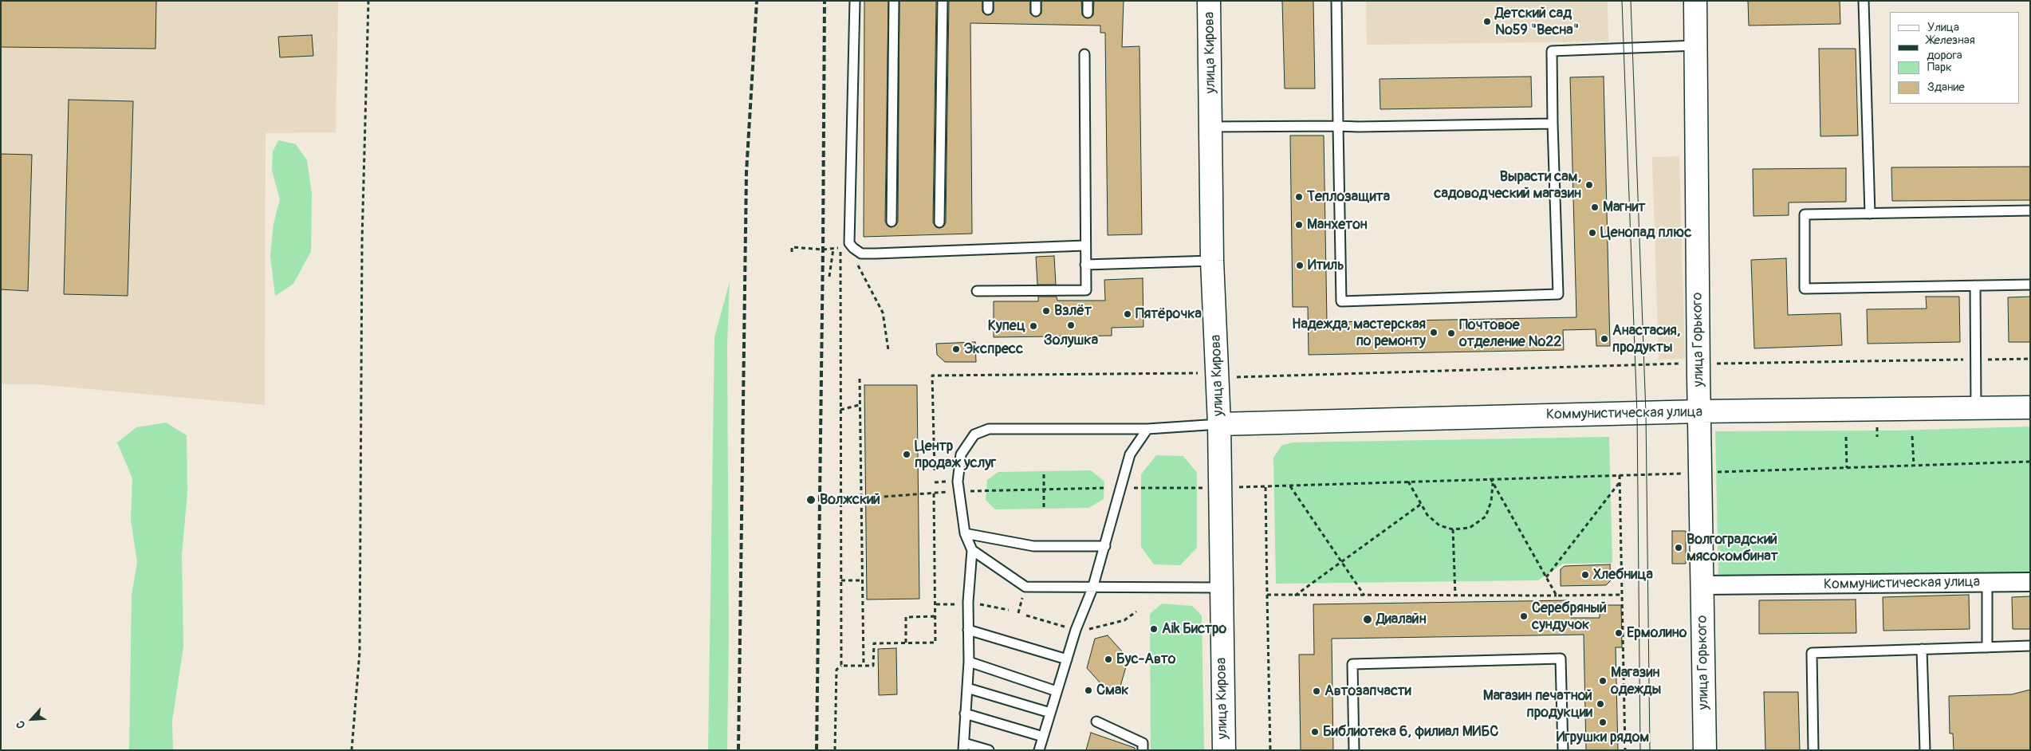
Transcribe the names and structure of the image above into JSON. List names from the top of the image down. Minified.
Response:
{"streets":{"street":["улица Кирова","улица Горького","Коммунистическая улица"]},"crossings":[["улица Кирова","Коммунистическая улица"],["улица Горького","Коммунистическая улица"]],"places":["Детский сад №59 \"Весна\"","Вырасти сам, садоводческий магазин","Теплозащита","Магнит","Манхетон","Ценопад плюс","Итиль","Взлёт","Пятёрочка","Золушка","Купец","Надежда, мастерская по ремонту","Почтовое отделение №22","Анастасия, продукты","Экспресс","Центр продаж услуг","Волжский","Волгоградский мясокомбинат","Хлебница","Серебряный сундучок","Диалайн","Aik Бистро","Ермолино","Бус-Авто","Магазин одежды","Смак","Автозапчасти","Магазин печатной продукции","Игрушки рядом","Библиотека 6, филиал МИБС"],"legend":["Улица","Железная дорога","Парк","Здание"],"north":"bottom left"}
